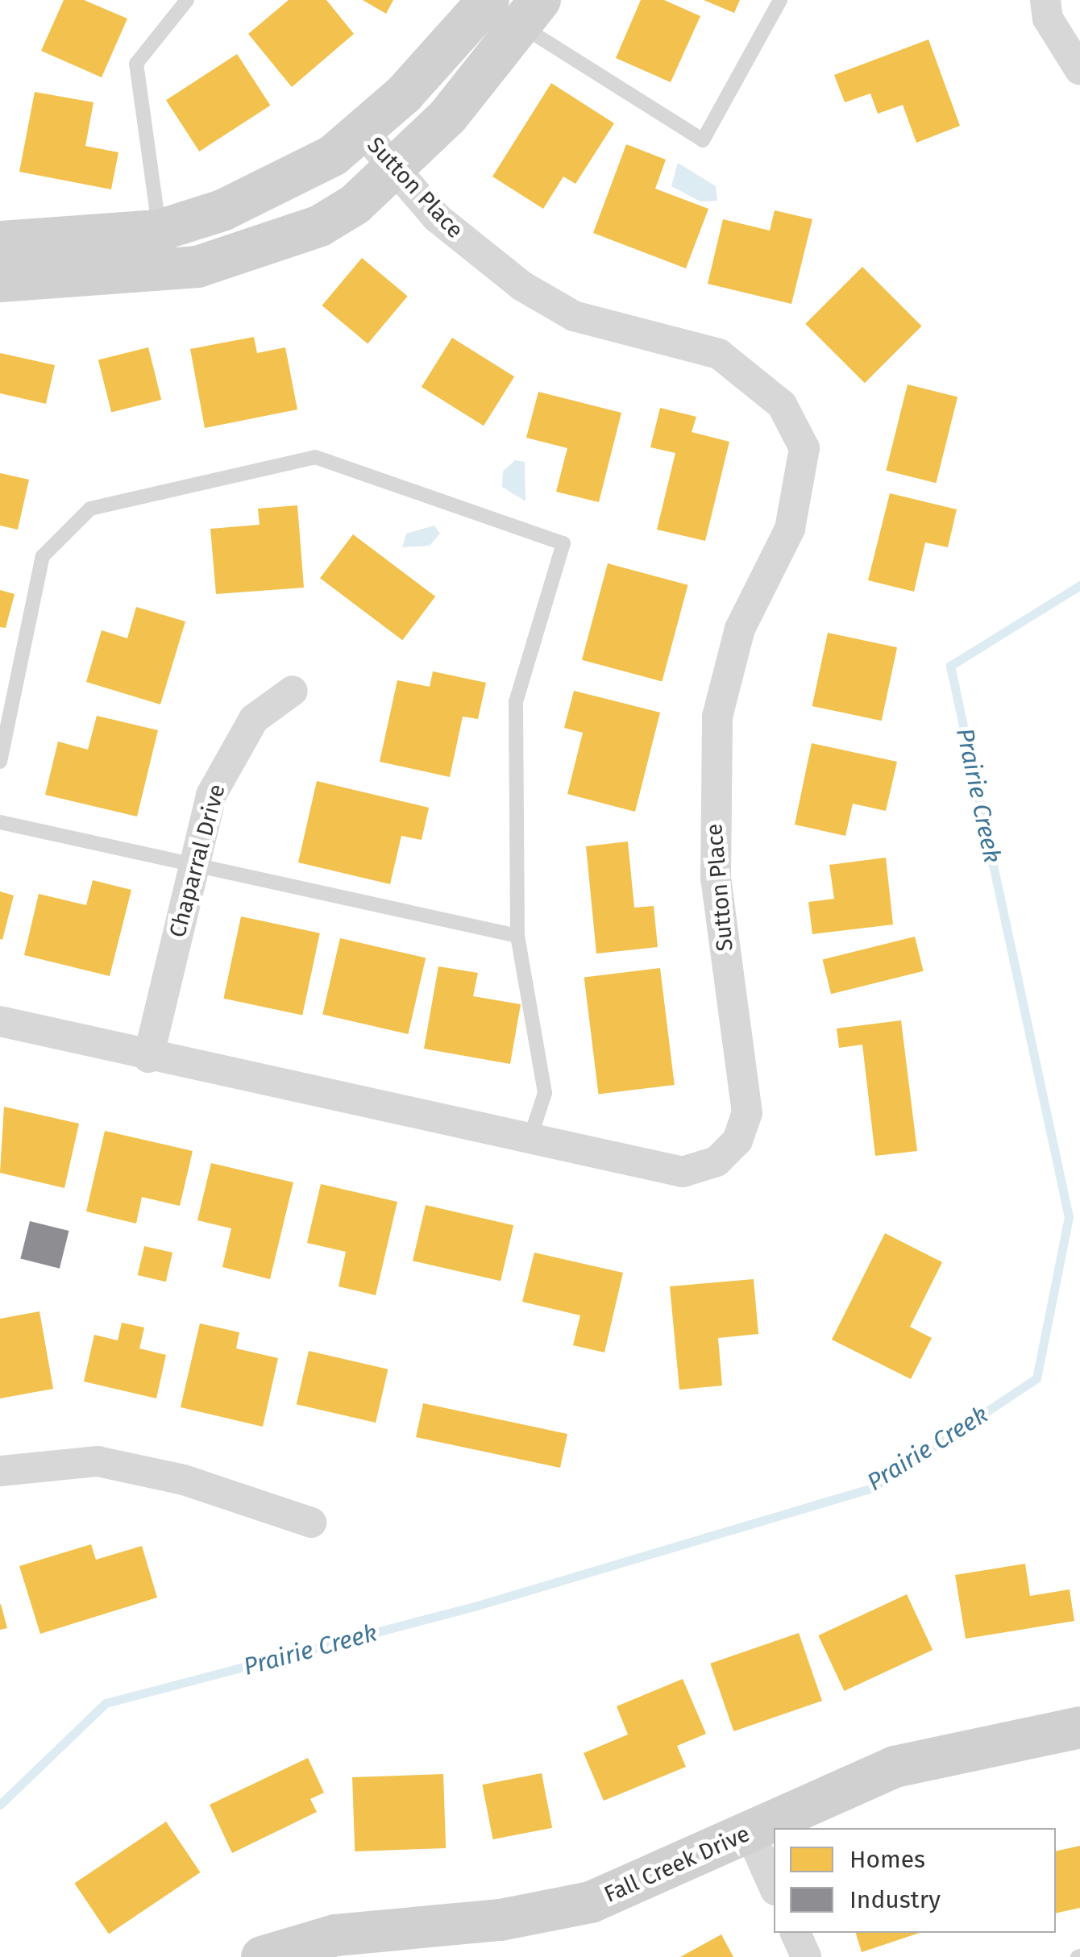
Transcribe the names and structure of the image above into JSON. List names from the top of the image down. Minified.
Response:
{"streets":{"street":["Sutton Place","Chaparral Drive","Fall Creek Drive"]},"crossings":[["Sutton Place","Chaparral Drive"]],"water":["Prairie Creek"],"legend":["Homes","Industry"]}
